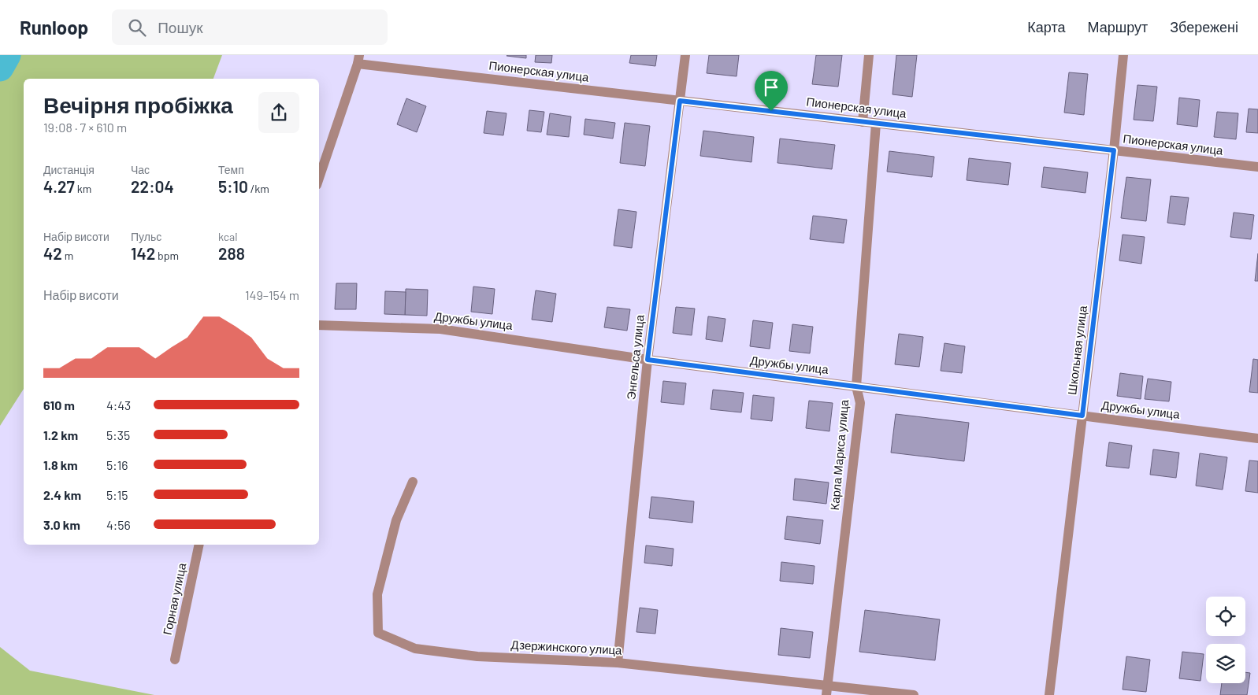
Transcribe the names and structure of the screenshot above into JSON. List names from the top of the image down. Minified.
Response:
{"streets":{"street":["Пионерская улица","Дружбы улица","Школьная улица","Энгельса улица","Карла Маркса улица","Горная улица","Дзержинского улица"]},"crossings":[["Пионерская улица","Школьная улица"],["Пионерская улица","Энгельса улица"],["Пионерская улица","Карла Маркса улица"],["Дружбы улица","Школьная улица"],["Дружбы улица","Энгельса улица"],["Дружбы улица","Карла Маркса улица"],["Энгельса улица","Дзержинского улица"],["Карла Маркса улица","Дзержинского улица"]],"page":{"header":"Runloop","search":"Пошук","nav":["Карта","Маршрут","Збережені"],"heading":["Вечірня пробіжка","19:08 · 7 × 610 m"],"stats":[["Дистанція","4.27 km"],["Час","22:04"],["Темп","5:10 /km"],["Набір висоти","42 m"],["Пульс","142 bpm"],["kcal","288"]],"chart":["Набір висоти","149–154 m"],"list":[{"name":"610 m","note":"4:43"},{"name":"1.2 km","note":"5:35"},{"name":"1.8 km","note":"5:16"},{"name":"2.4 km","note":"5:15"},{"name":"3.0 km","note":"4:56"}]}}
